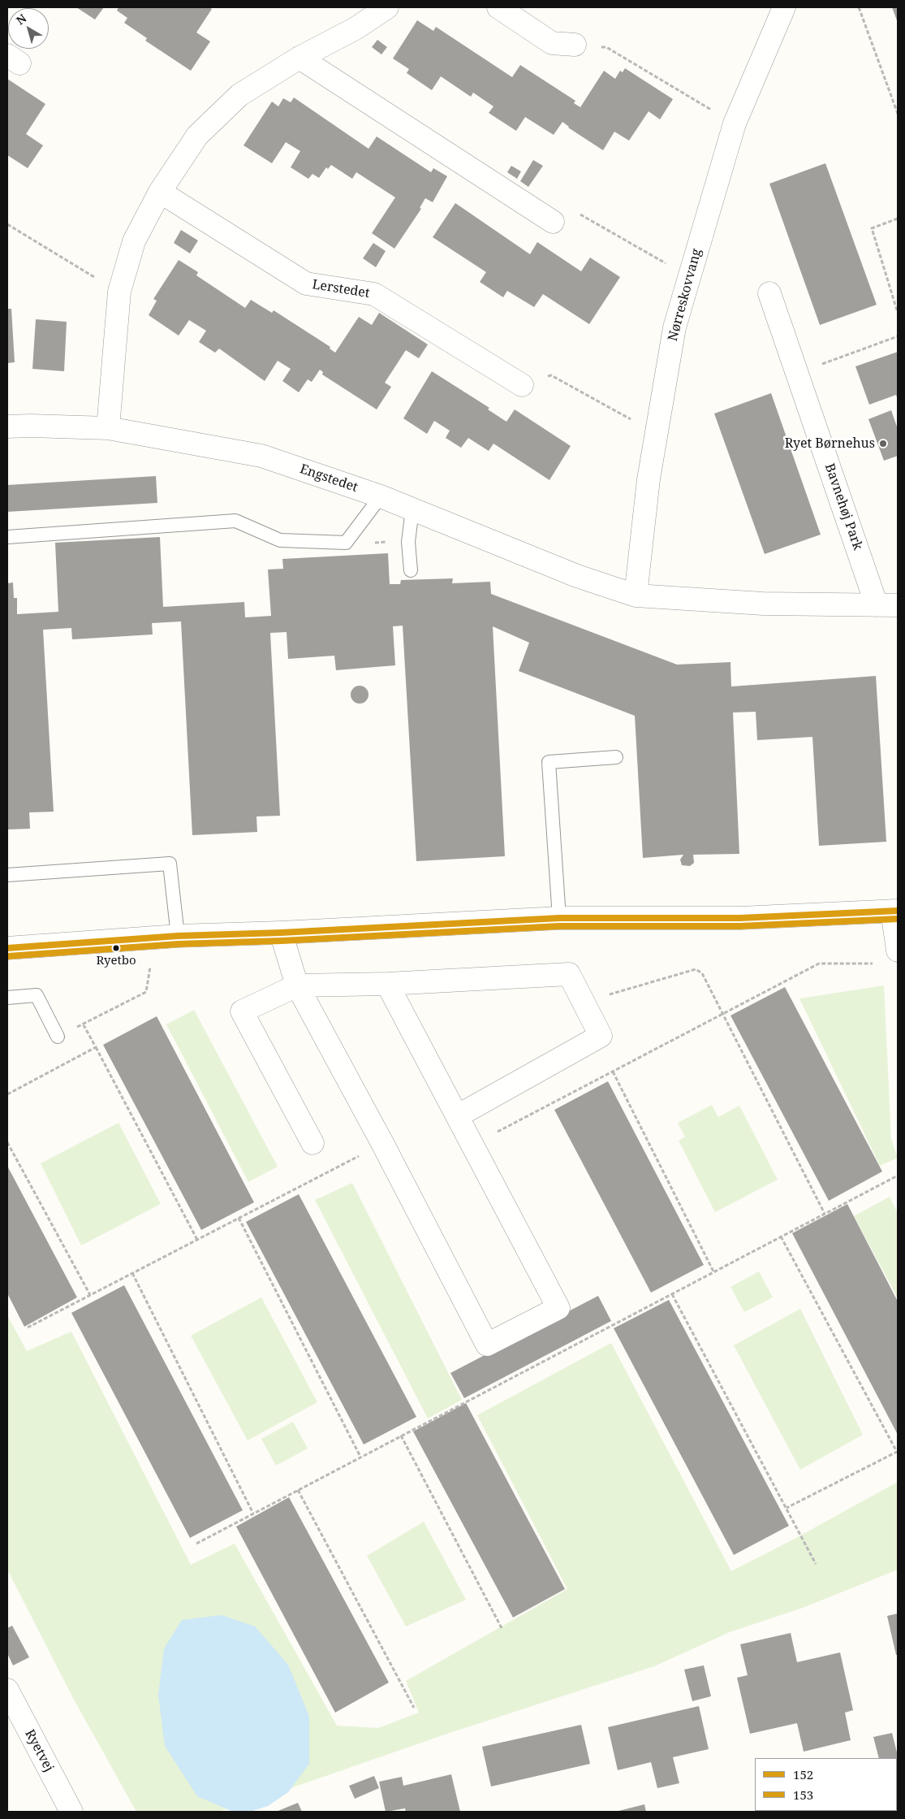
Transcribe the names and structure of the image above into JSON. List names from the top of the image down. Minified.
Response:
{"streets":{"street":["Lerstedet","Nørreskovvang","Engstedet","Bavnehøj Park","Ryetvej"]},"crossings":[["Nørreskovvang","Engstedet"],["Nørreskovvang","Bavnehøj Park"],["Engstedet","Bavnehøj Park"]],"places":["Ryet Børnehus","Ryetbo"],"lines":["transit line 152","transit line 153"],"legend":["152","153"],"north":"top left"}
